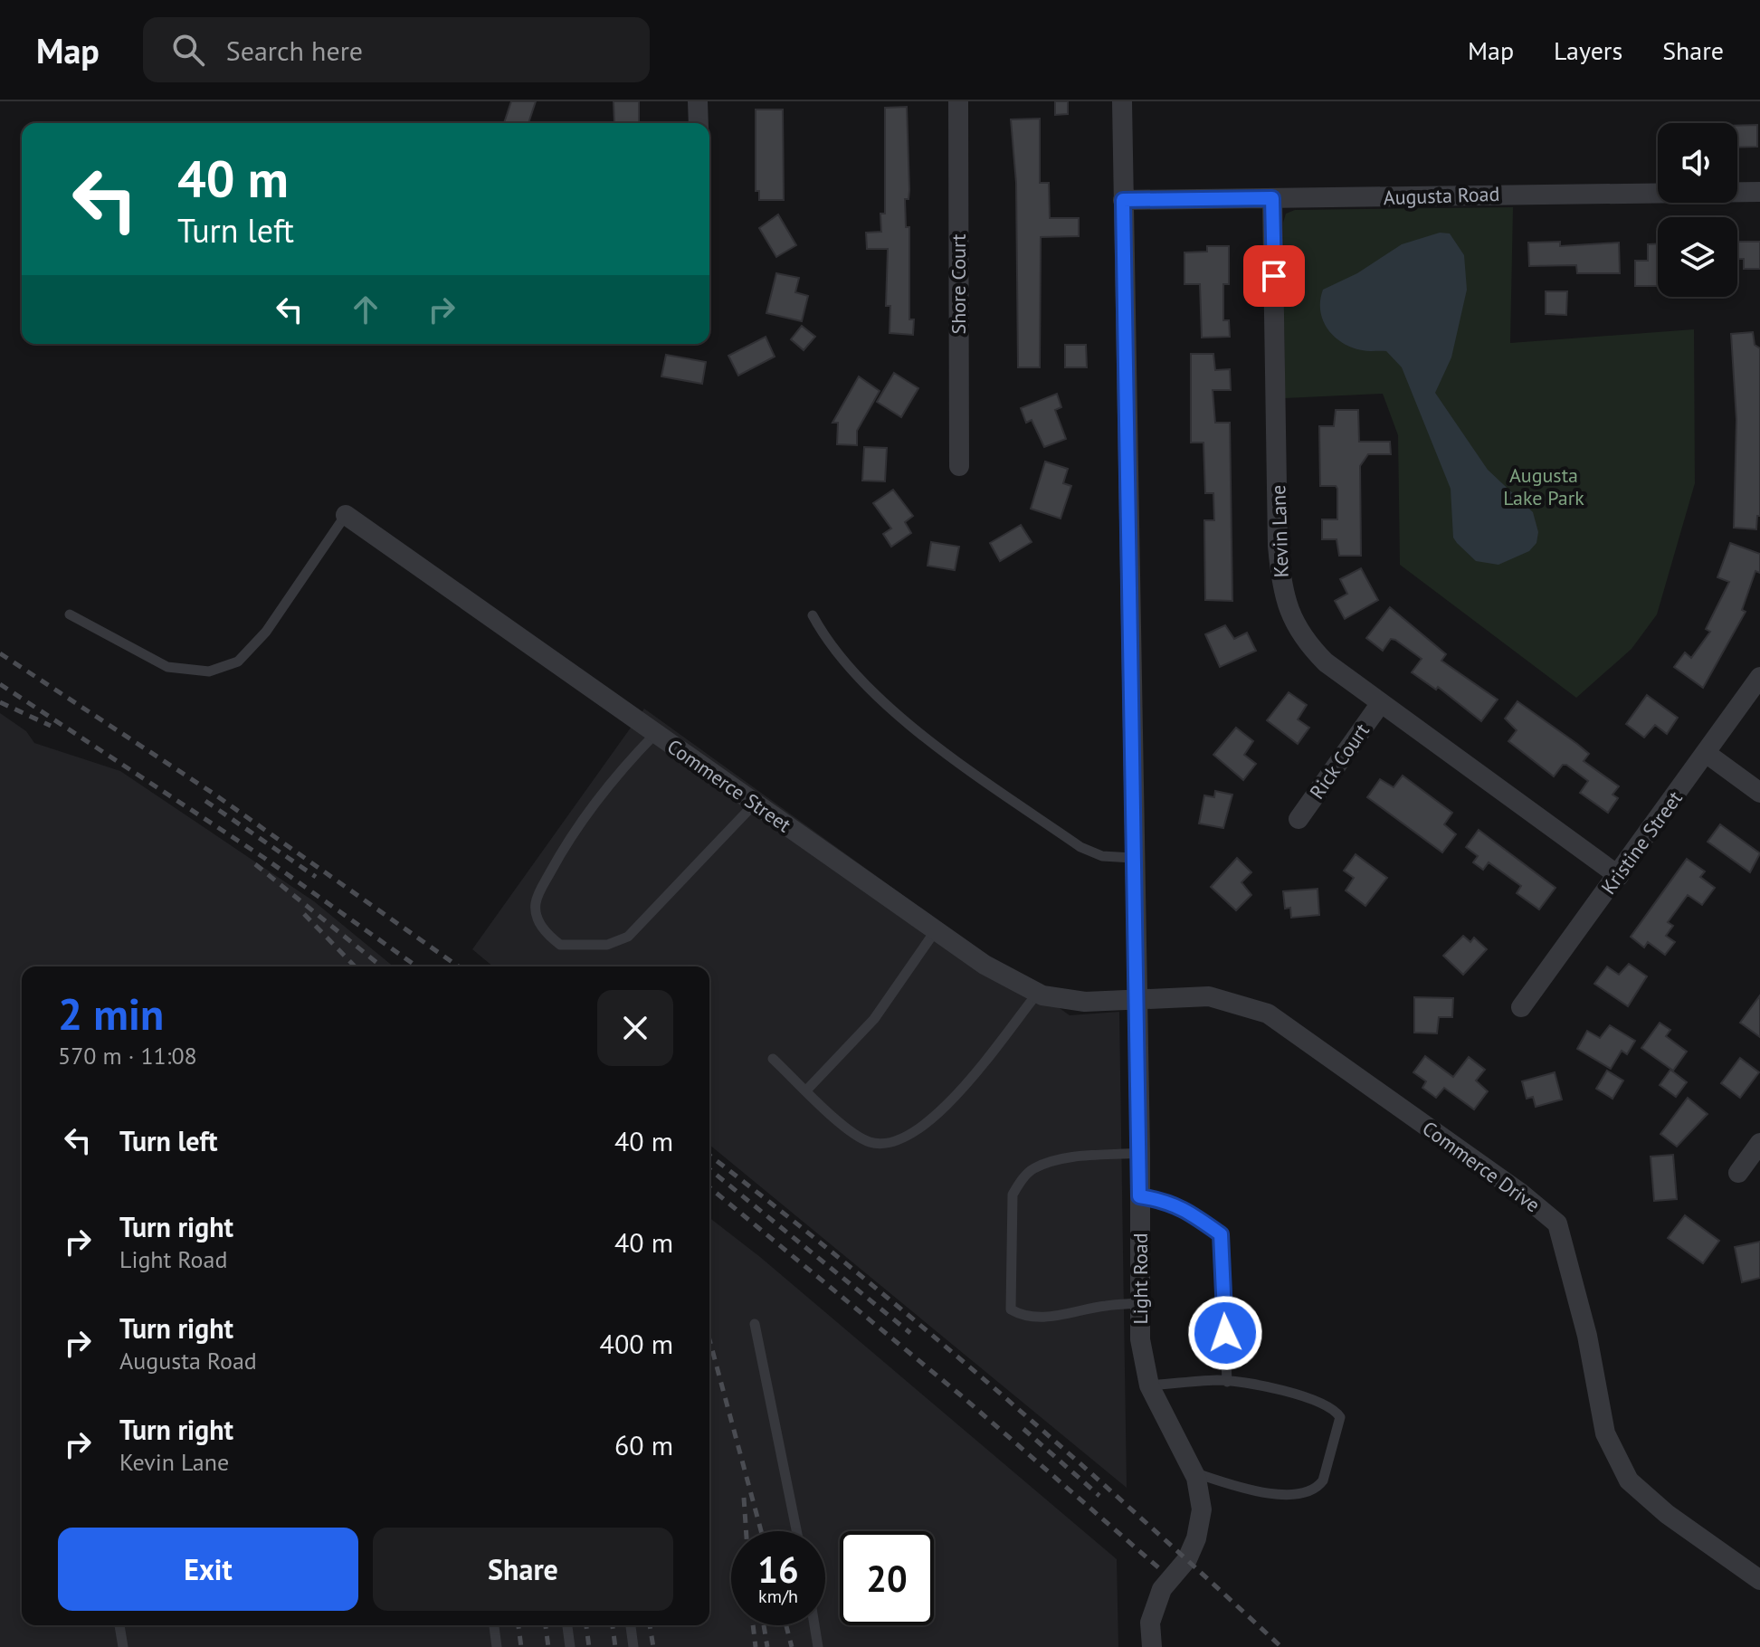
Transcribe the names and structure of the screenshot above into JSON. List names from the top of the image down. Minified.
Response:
{"streets":{"street":["Augusta Road","Shore Court","Kevin Lane","Rick Court","Commerce Street","Kristine Street","Commerce Drive","Light Road"]},"crossings":[["Augusta Road","Kevin Lane"],["Augusta Road","Light Road"],["Kevin Lane","Rick Court"],["Kevin Lane","Kristine Street"],["Commerce Street","Commerce Drive"],["Commerce Street","Light Road"],["Commerce Drive","Light Road"]],"parks":["Augusta Lake Park"],"page":{"header":"Map","search":"Search here","nav":["Map","Layers","Share"],"turn":["40 m","Turn left"],"heading":["2 min","570 m · 11:08"],"list":[{"name":"Turn left","value":"40 m"},{"name":"Turn right","note":"Light Road","value":"40 m"},{"name":"Turn right","note":"Augusta Road","value":"400 m"},{"name":"Turn right","note":"Kevin Lane","value":"60 m"}],"buttons":["Exit","Share"],"speed":"16 km/h","limit":"20"}}
